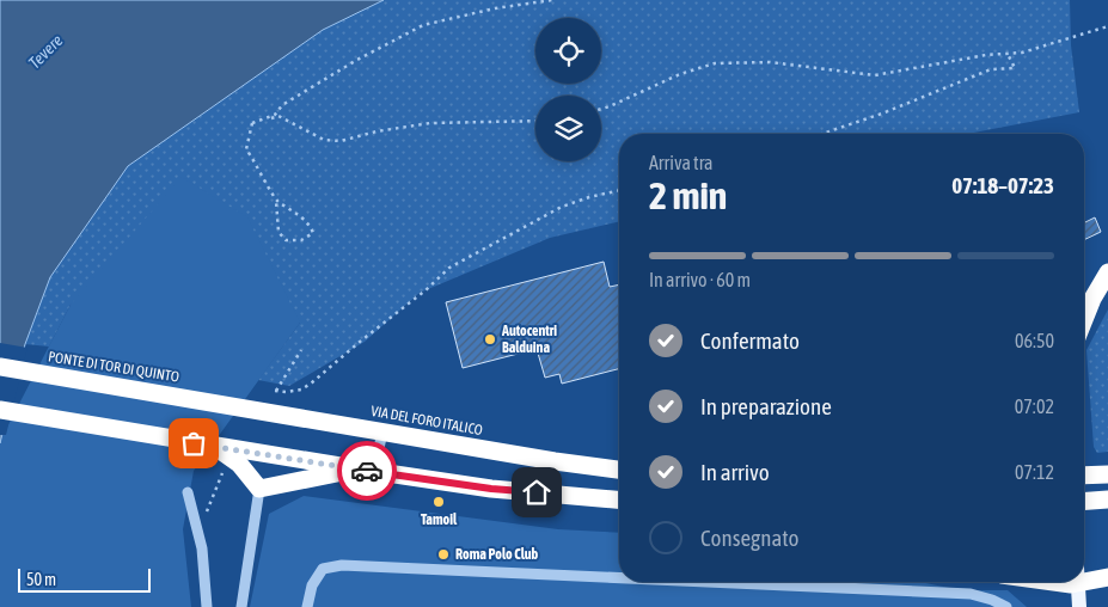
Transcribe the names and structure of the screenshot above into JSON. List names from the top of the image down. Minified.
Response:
{"streets":{"highway":["PONTE DI TOR DI QUINTO","VIA DEL FORO ITALICO"]},"crossings":[["PONTE DI TOR DI QUINTO","VIA DEL FORO ITALICO"]],"water":["Tevere"],"places":["Autocentri Balduina","Tamoil","Roma Polo Club"],"scale_bar":"50 m","page":{"heading":["2 min","Arriva tra","07:18–07:23"],"bar":"In arrivo · 60 m","list":[["Confermato","06:50"],["In preparazione","07:02"],["In arrivo","07:12"],"Consegnato"],"scale":"50 m"}}
